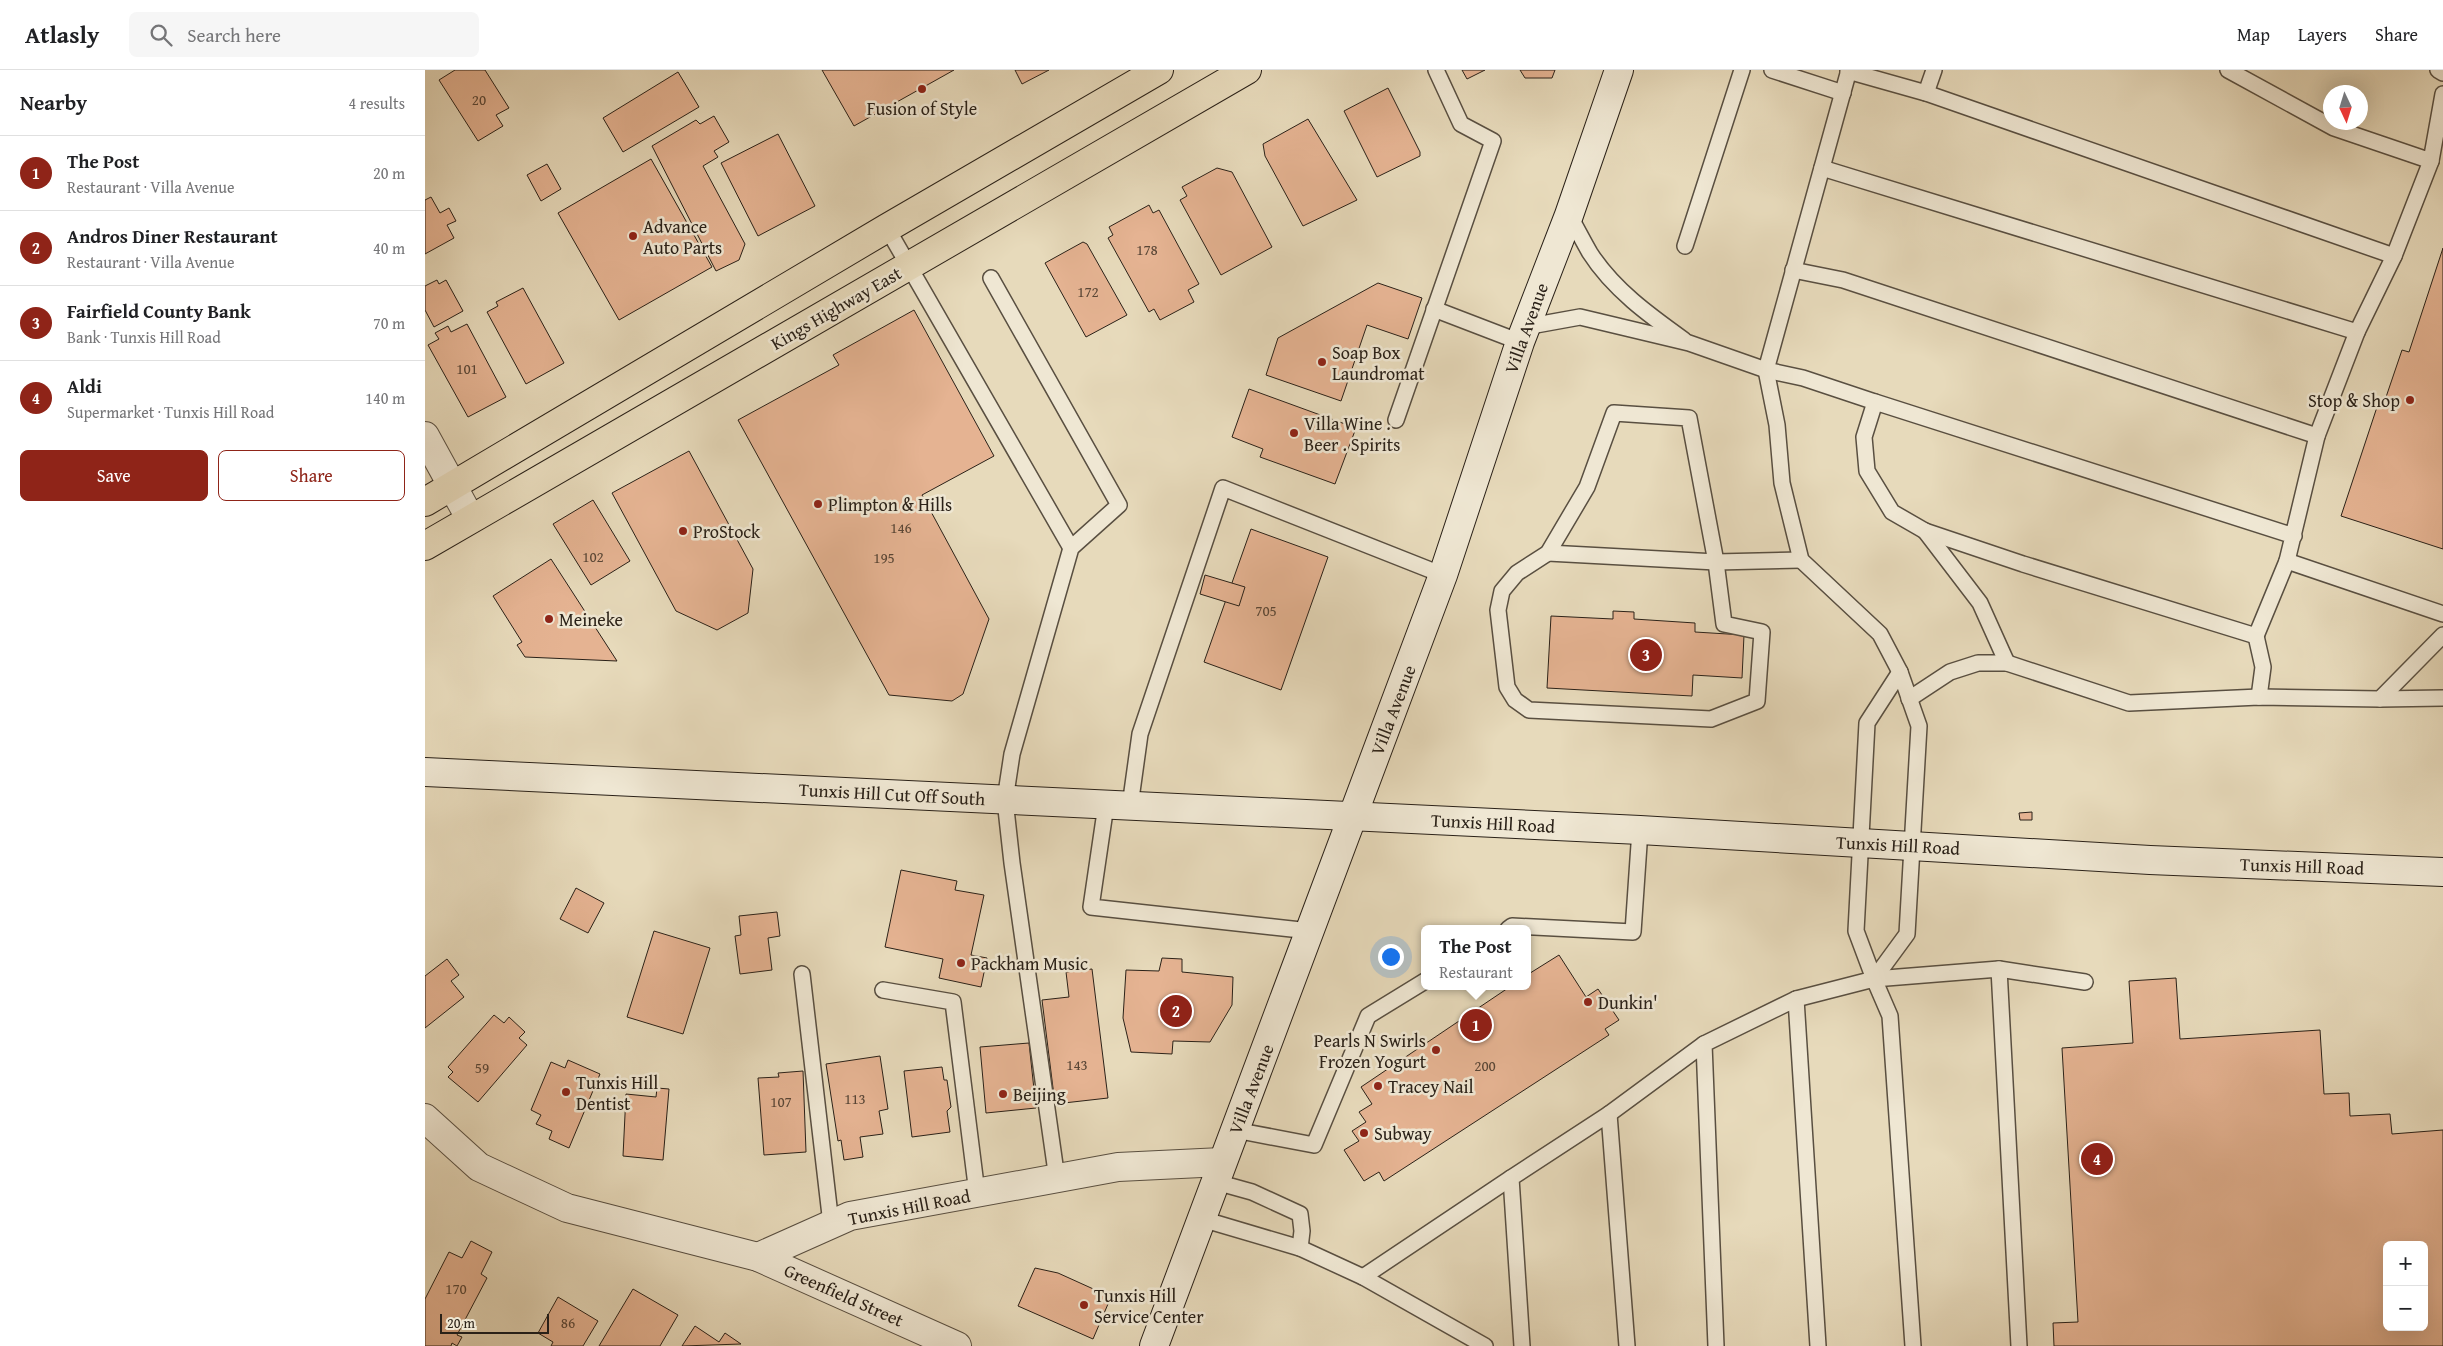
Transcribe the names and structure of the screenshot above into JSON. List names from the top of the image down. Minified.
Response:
{"streets":{"main road":["Kings Highway East","Villa Avenue","Tunxis Hill Cut Off South","Tunxis Hill Road","Greenfield Street"]},"crossings":[["Villa Avenue","Tunxis Hill Cut Off South"],["Villa Avenue","Tunxis Hill Road"],["Tunxis Hill Cut Off South","Tunxis Hill Road"],["Tunxis Hill Road","Greenfield Street"]],"places":["Fusion of Style","Advance Auto Parts","Soap Box Laundromat","Stop & Shop","Villa Wine . Beer . Spirits","Plimpton & Hills","ProStock","Meineke","Packham Music","Dunkin'","Pearls N Swirls Frozen Yogurt","Tracey Nail","Tunxis Hill Dentist","Beijing","Subway","Tunxis Hill Service Center"],"house_numbers":["20","178","172","101","146","102","195","705","143","200","59","113","107","170","86"],"scale_bar":"20 m","north":"bottom","page":{"header":"Atlasly","search":"Search here","nav":["Map","Layers","Share"],"heading":["Nearby","4 results"],"list":[{"mark":"1","name":"The Post","note":"Restaurant · Villa Avenue","value":"20 m"},{"mark":"2","name":"Andros Diner Restaurant","note":"Restaurant · Villa Avenue","value":"40 m"},{"mark":"3","name":"Fairfield County Bank","note":"Bank · Tunxis Hill Road","value":"70 m"},{"mark":"4","name":"Aldi","note":"Supermarket · Tunxis Hill Road","value":"140 m"}],"buttons":["Save","Share"],"pins":["3","2","1","4"],"popup":["The Post","Restaurant"],"map_buttons":["+","−"],"scale":"20 m"}}
